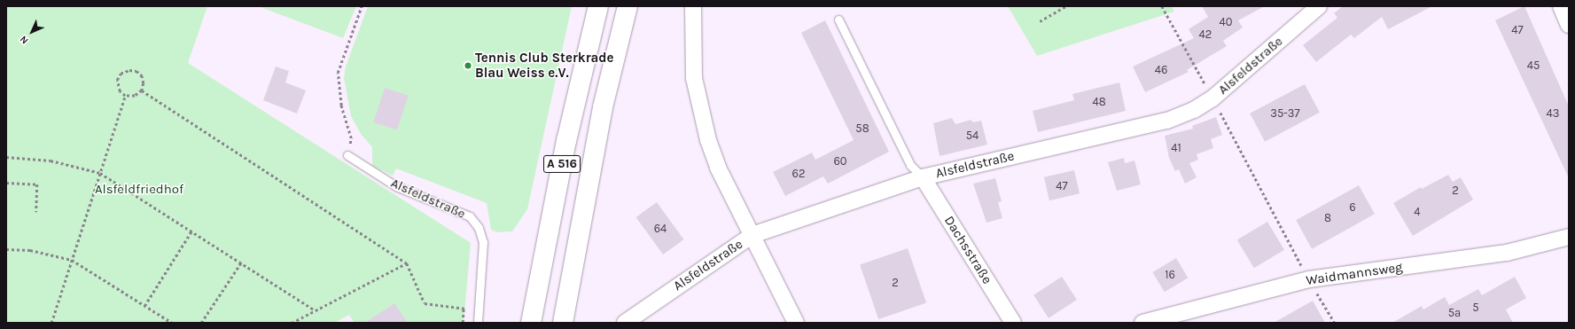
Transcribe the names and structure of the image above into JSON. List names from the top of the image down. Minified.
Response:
{"streets":{"highway":["A 516"],"street":["Alsfeldstraße","Dachsstraße","Waidmannsweg"]},"crossings":[["Alsfeldstraße","Dachsstraße"]],"parks":["Alsfeldfriedhof"],"places":["Tennis Club Sterkrade Blau Weiss e.V."],"house_numbers":["40","47","42","45","46","48","35-37","43","58","54","41","60","62","47","2","6","4","8","64","16","2","5","5a"],"north":"bottom left"}
